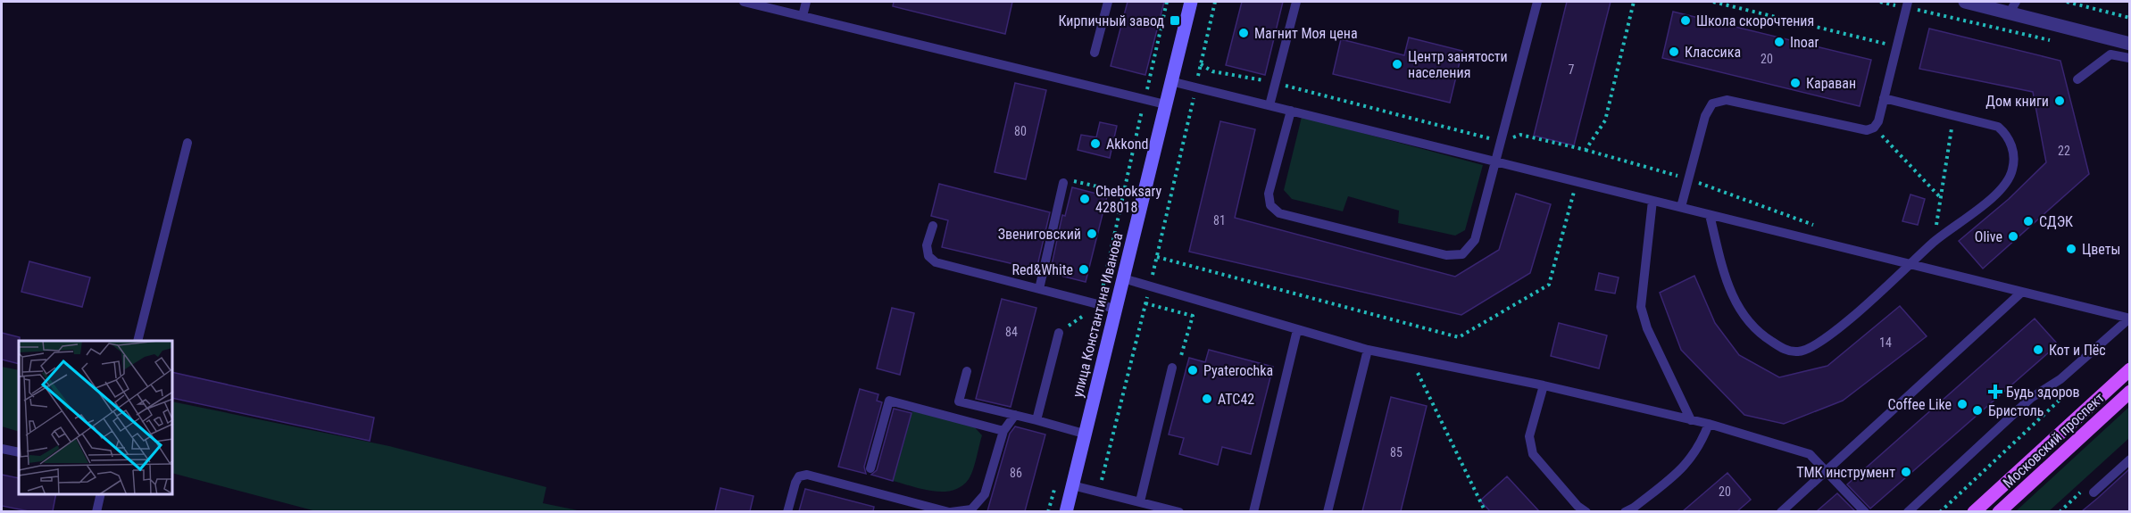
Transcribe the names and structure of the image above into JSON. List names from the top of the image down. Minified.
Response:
{"streets":{"main road":["Московский проспект"],"street":["улица Константина Иванова"]},"places":{"transit":["Кирпичный завод"],"other":["Школа скорочтения","Магнит Моя цена","Inoar","Классика","Центр занятости населения","Караван","Дом книги","Akkond","Cheboksary 428018","СДЭК","Звениговский","Olive","Цветы","Red&White","Кот и Пёс","Pyaterochka","АТС42","Coffee Like","Бристоль","ТМК инструмент"],"health":["Будь здоров"]},"house_numbers":["20","7","80","22","81","84","14","85","86","20"]}
